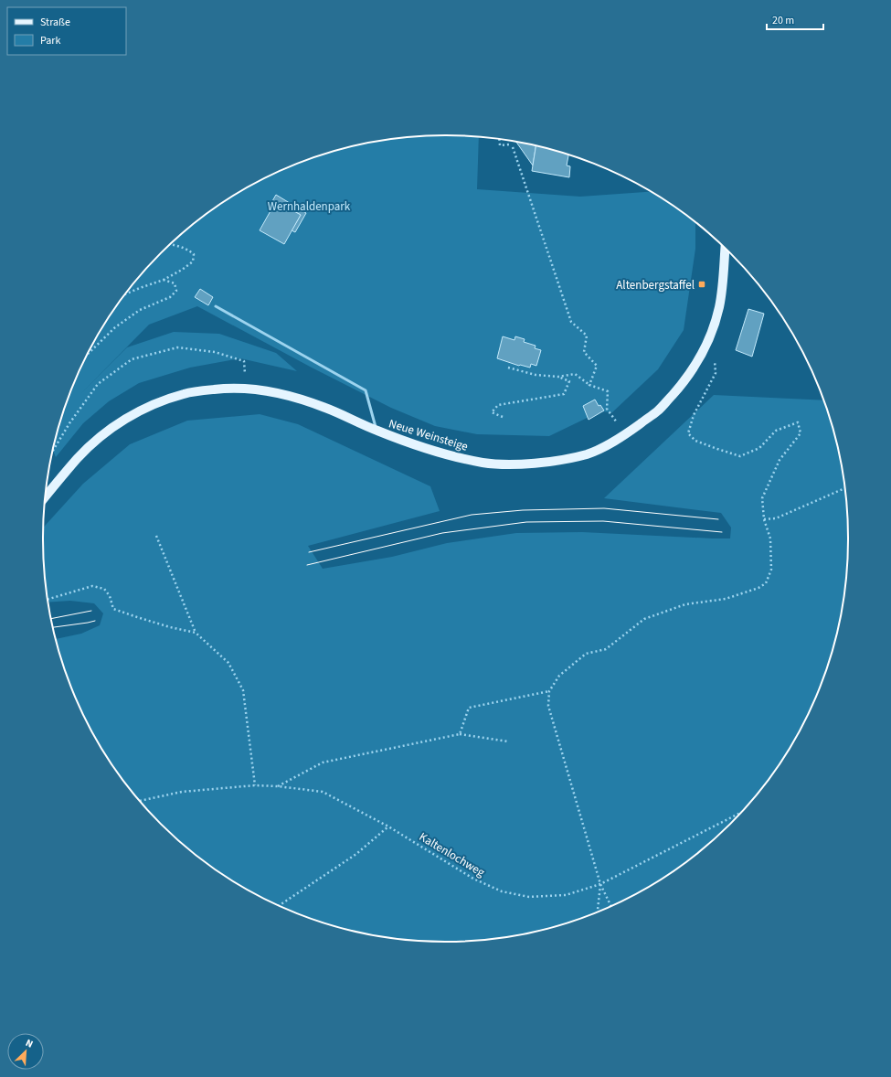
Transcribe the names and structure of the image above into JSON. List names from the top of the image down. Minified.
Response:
{"streets":{"main road":["Neue Weinsteige"],"path":["Kaltenlochweg"]},"parks":["Wernhaldenpark"],"places":{"transit":["Altenbergstaffel"]},"legend":["Straße","Park"],"scale_bar":"20 m","north":"top right"}
